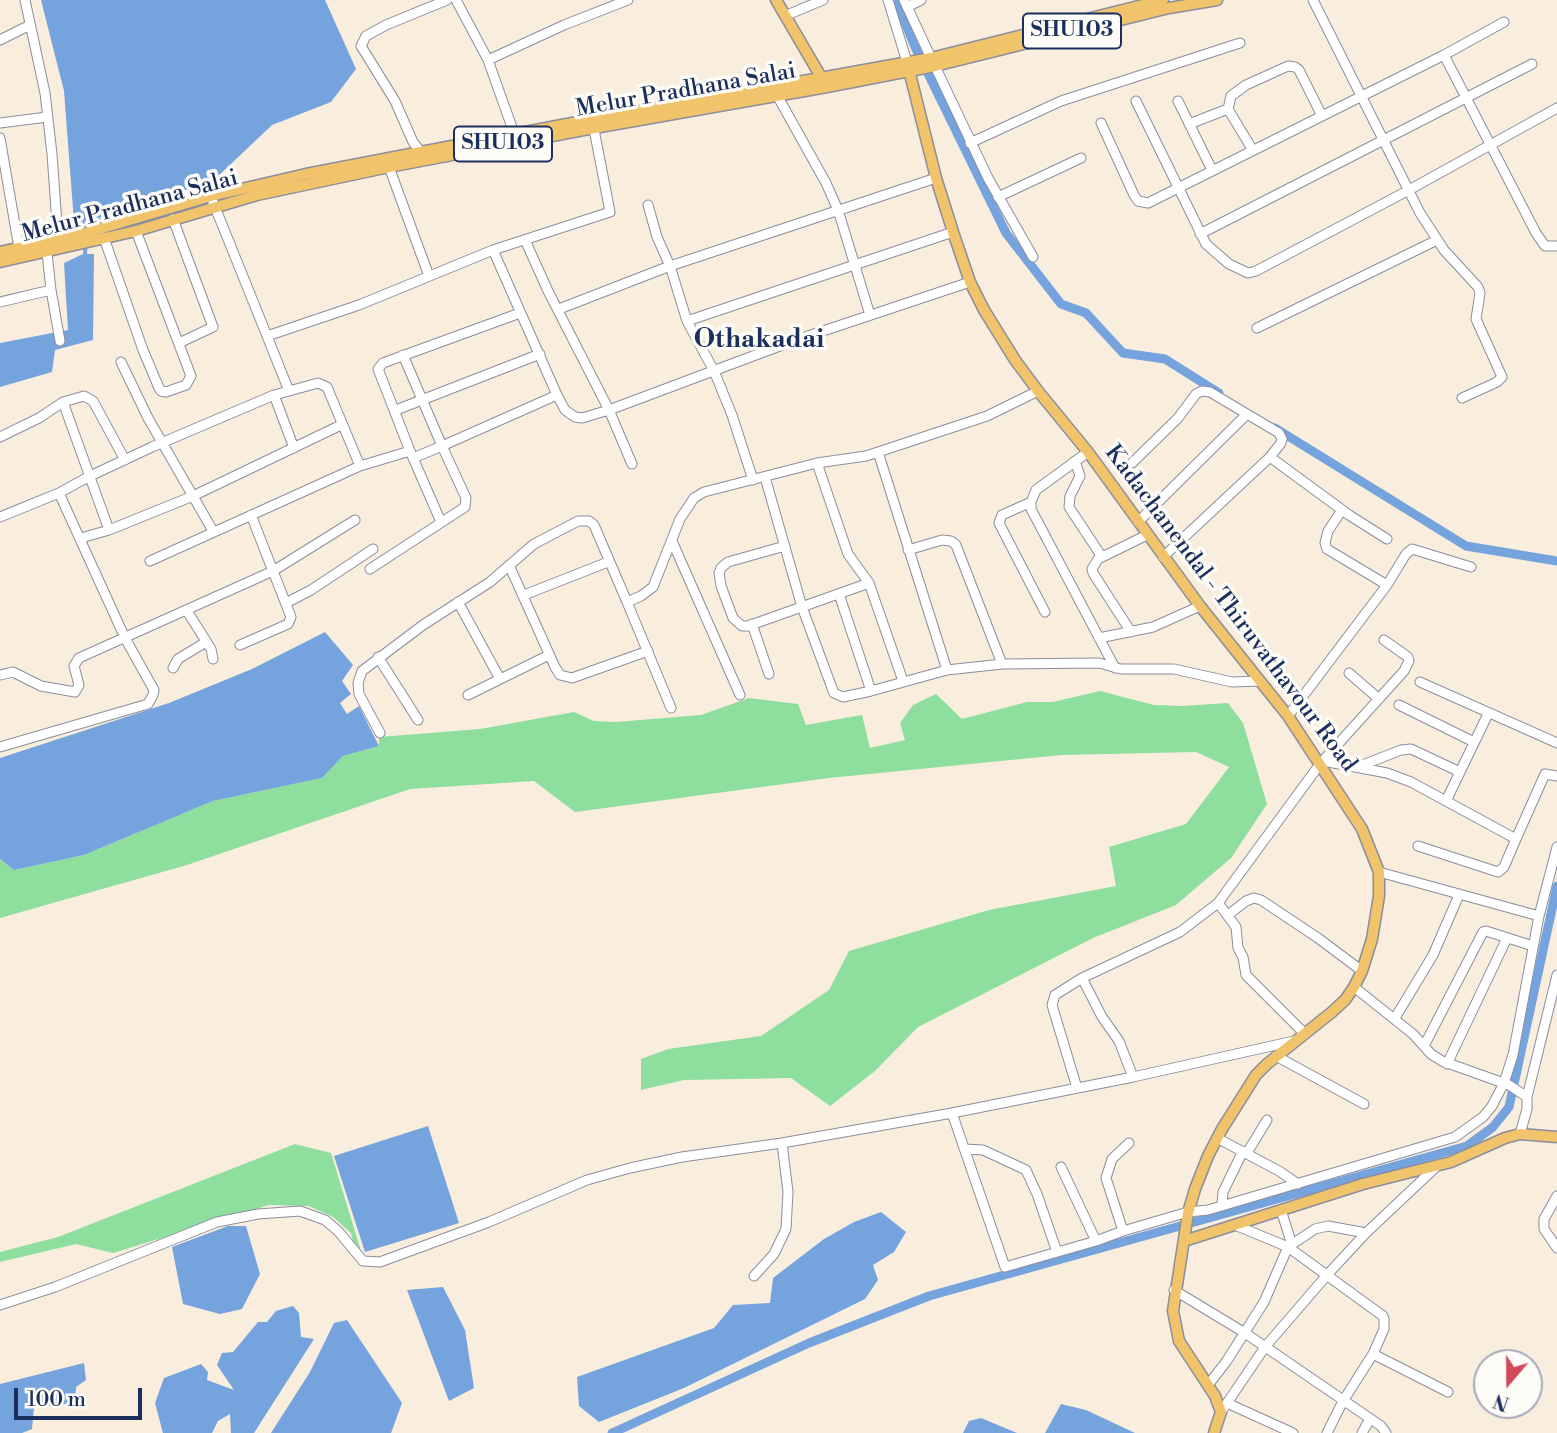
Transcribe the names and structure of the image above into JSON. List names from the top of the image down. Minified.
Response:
{"streets":{"main road":["SHU103","Melur Pradhana Salai","Kadachanendal - Thiruvathavour Road"]},"crossings":[["Melur Pradhana Salai","Kadachanendal - Thiruvathavour Road"]],"districts":["Othakadai"],"scale_bar":"100 m","north":"bottom"}
